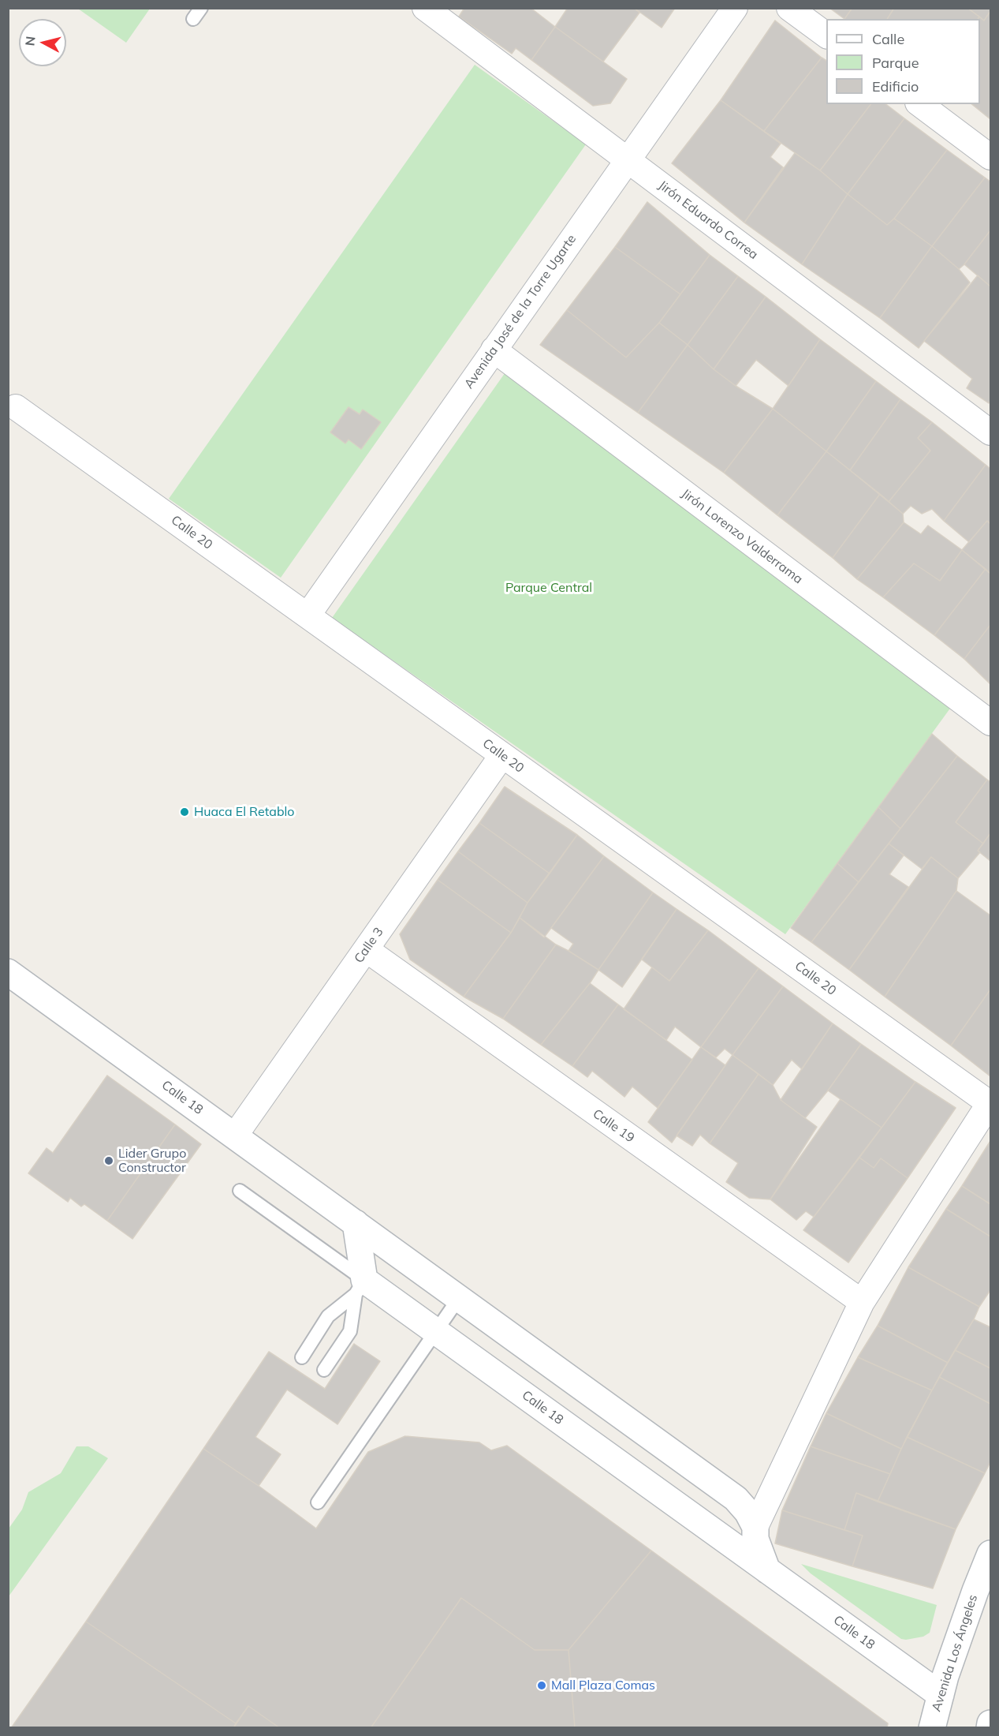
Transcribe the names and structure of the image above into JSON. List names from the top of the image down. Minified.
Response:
{"streets":{"street":["Jirón Eduardo Correa","Avenida José de la Torre Ugarte","Calle 20","Jirón Lorenzo Valderrama","Calle 3","Calle 18","Calle 19","Avenida Los Ángeles"]},"crossings":[["Jirón Eduardo Correa","Avenida José de la Torre Ugarte"],["Avenida José de la Torre Ugarte","Calle 20"],["Avenida José de la Torre Ugarte","Jirón Lorenzo Valderrama"],["Calle 20","Calle 3"],["Calle 3","Calle 18"],["Calle 3","Calle 19"],["Calle 18","Avenida Los Ángeles"]],"parks":["Parque Central"],"places":["Huaca El Retablo","Lider Grupo Constructor","Mall Plaza Comas"],"legend":["Calle","Parque","Edificio"],"north":"left"}
